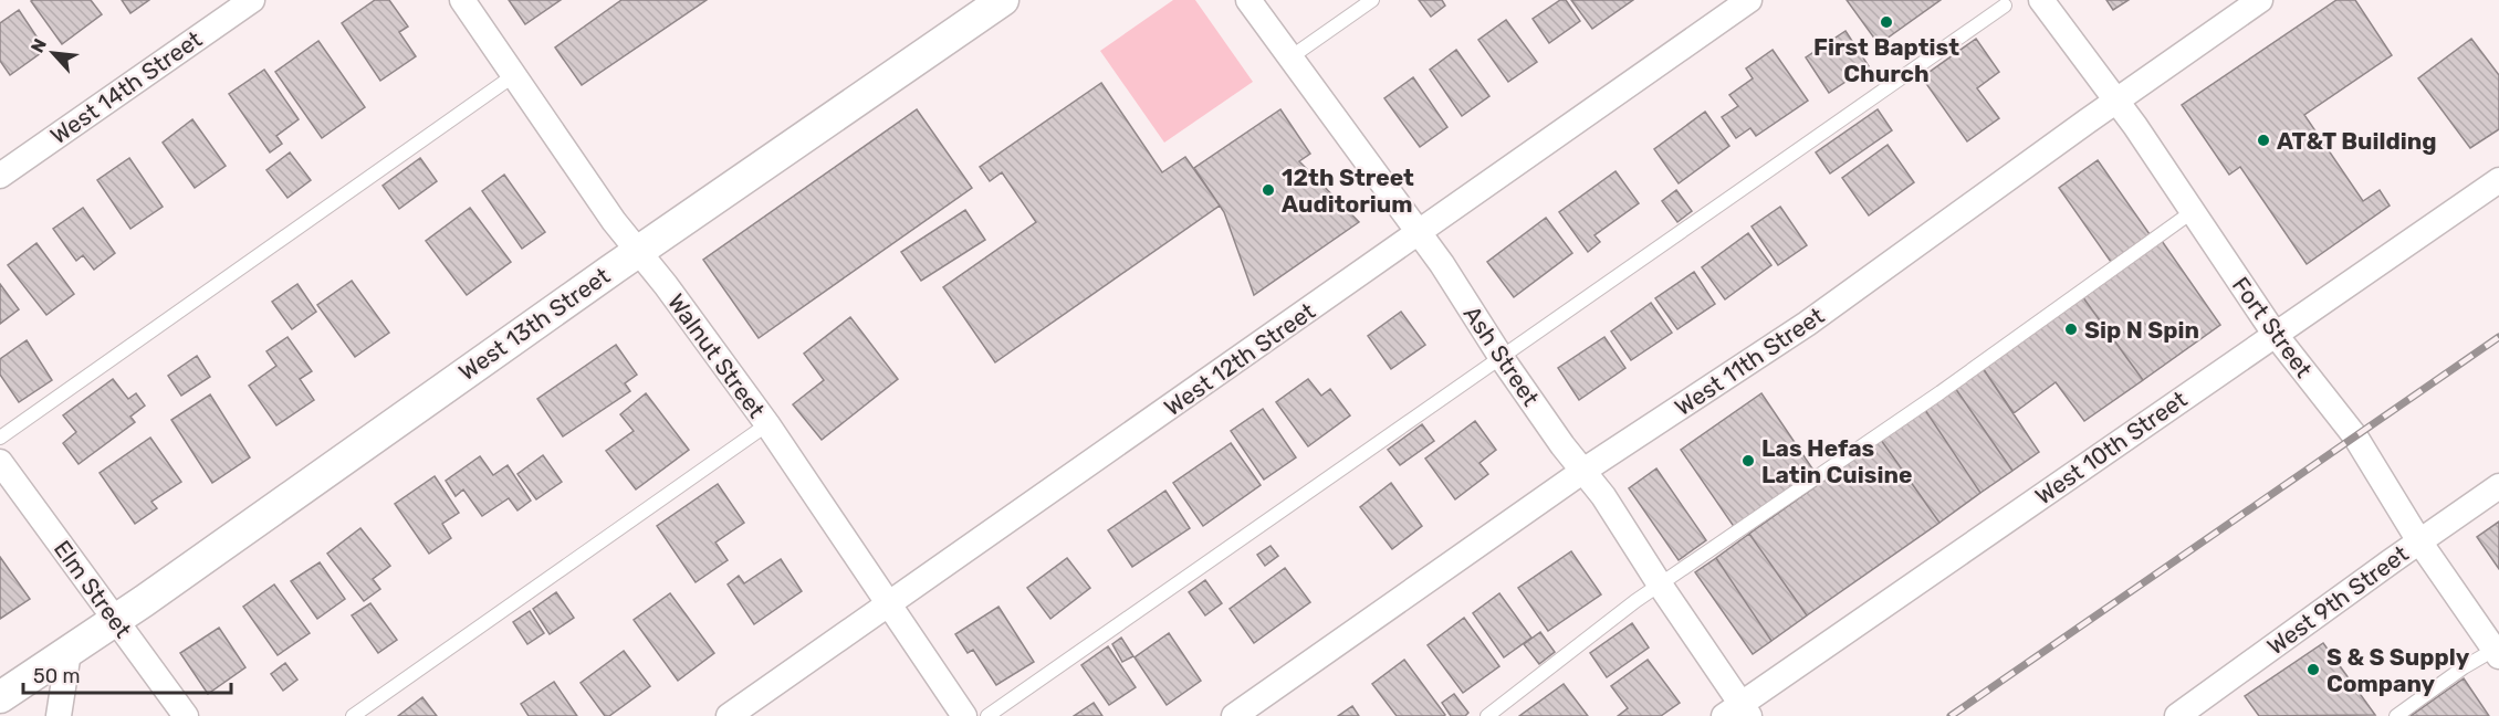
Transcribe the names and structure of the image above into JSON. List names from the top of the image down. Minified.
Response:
{"streets":{"street":["West 14th Street","West 13th Street","Fort Street","Walnut Street","Ash Street","West 12th Street","West 11th Street","West 10th Street","Elm Street","West 9th Street"]},"crossings":[["West 13th Street","Walnut Street"],["West 13th Street","Elm Street"],["Fort Street","West 11th Street"],["Fort Street","West 10th Street"],["Fort Street","West 9th Street"],["Walnut Street","West 12th Street"],["Ash Street","West 12th Street"],["Ash Street","West 11th Street"],["Ash Street","West 10th Street"]],"places":["First Baptist Church","AT&T Building","12th Street Auditorium","Sip N Spin","Las Hefas Latin Cuisine","S & S Supply Company"],"scale_bar":"50 m","north":"top left"}
